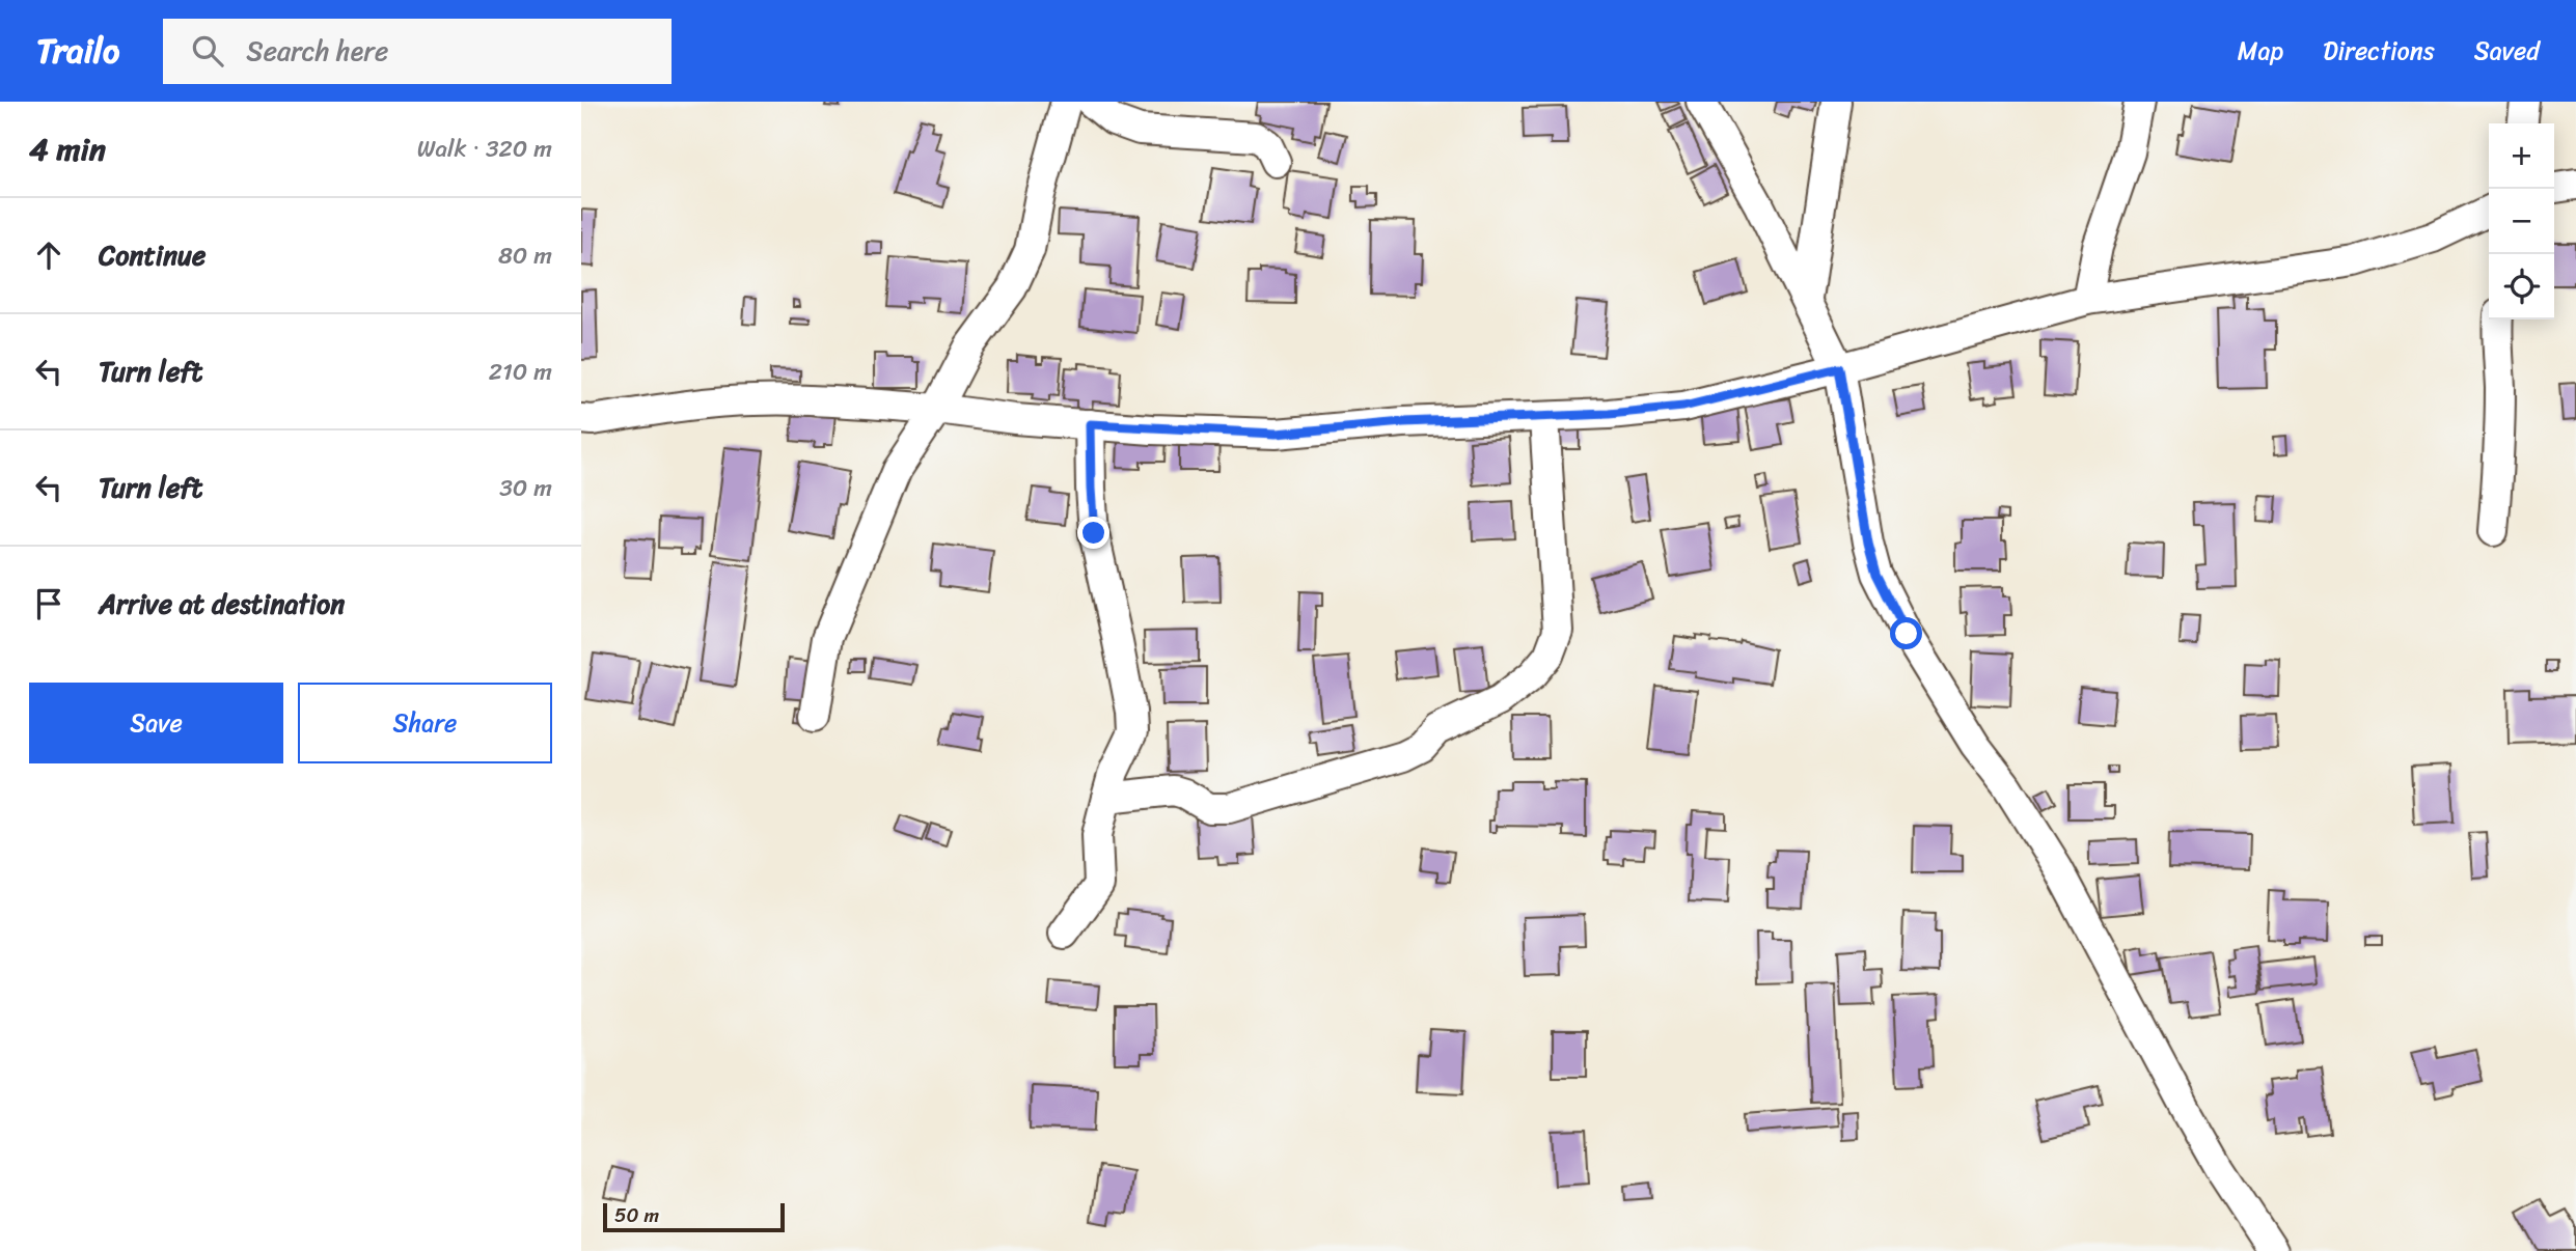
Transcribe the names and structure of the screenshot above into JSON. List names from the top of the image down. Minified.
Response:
{"scale_bar":"50 m","page":{"header":"Trailo","search":"Search here","nav":["Map","Directions","Saved"],"heading":["4 min","Walk · 320 m"],"map_buttons":["+","−"],"list":[["Continue","80 m"],["Turn left","210 m"],["Turn left","30 m"],"Arrive at destination"],"buttons":["Save","Share"],"scale":"50 m"}}
